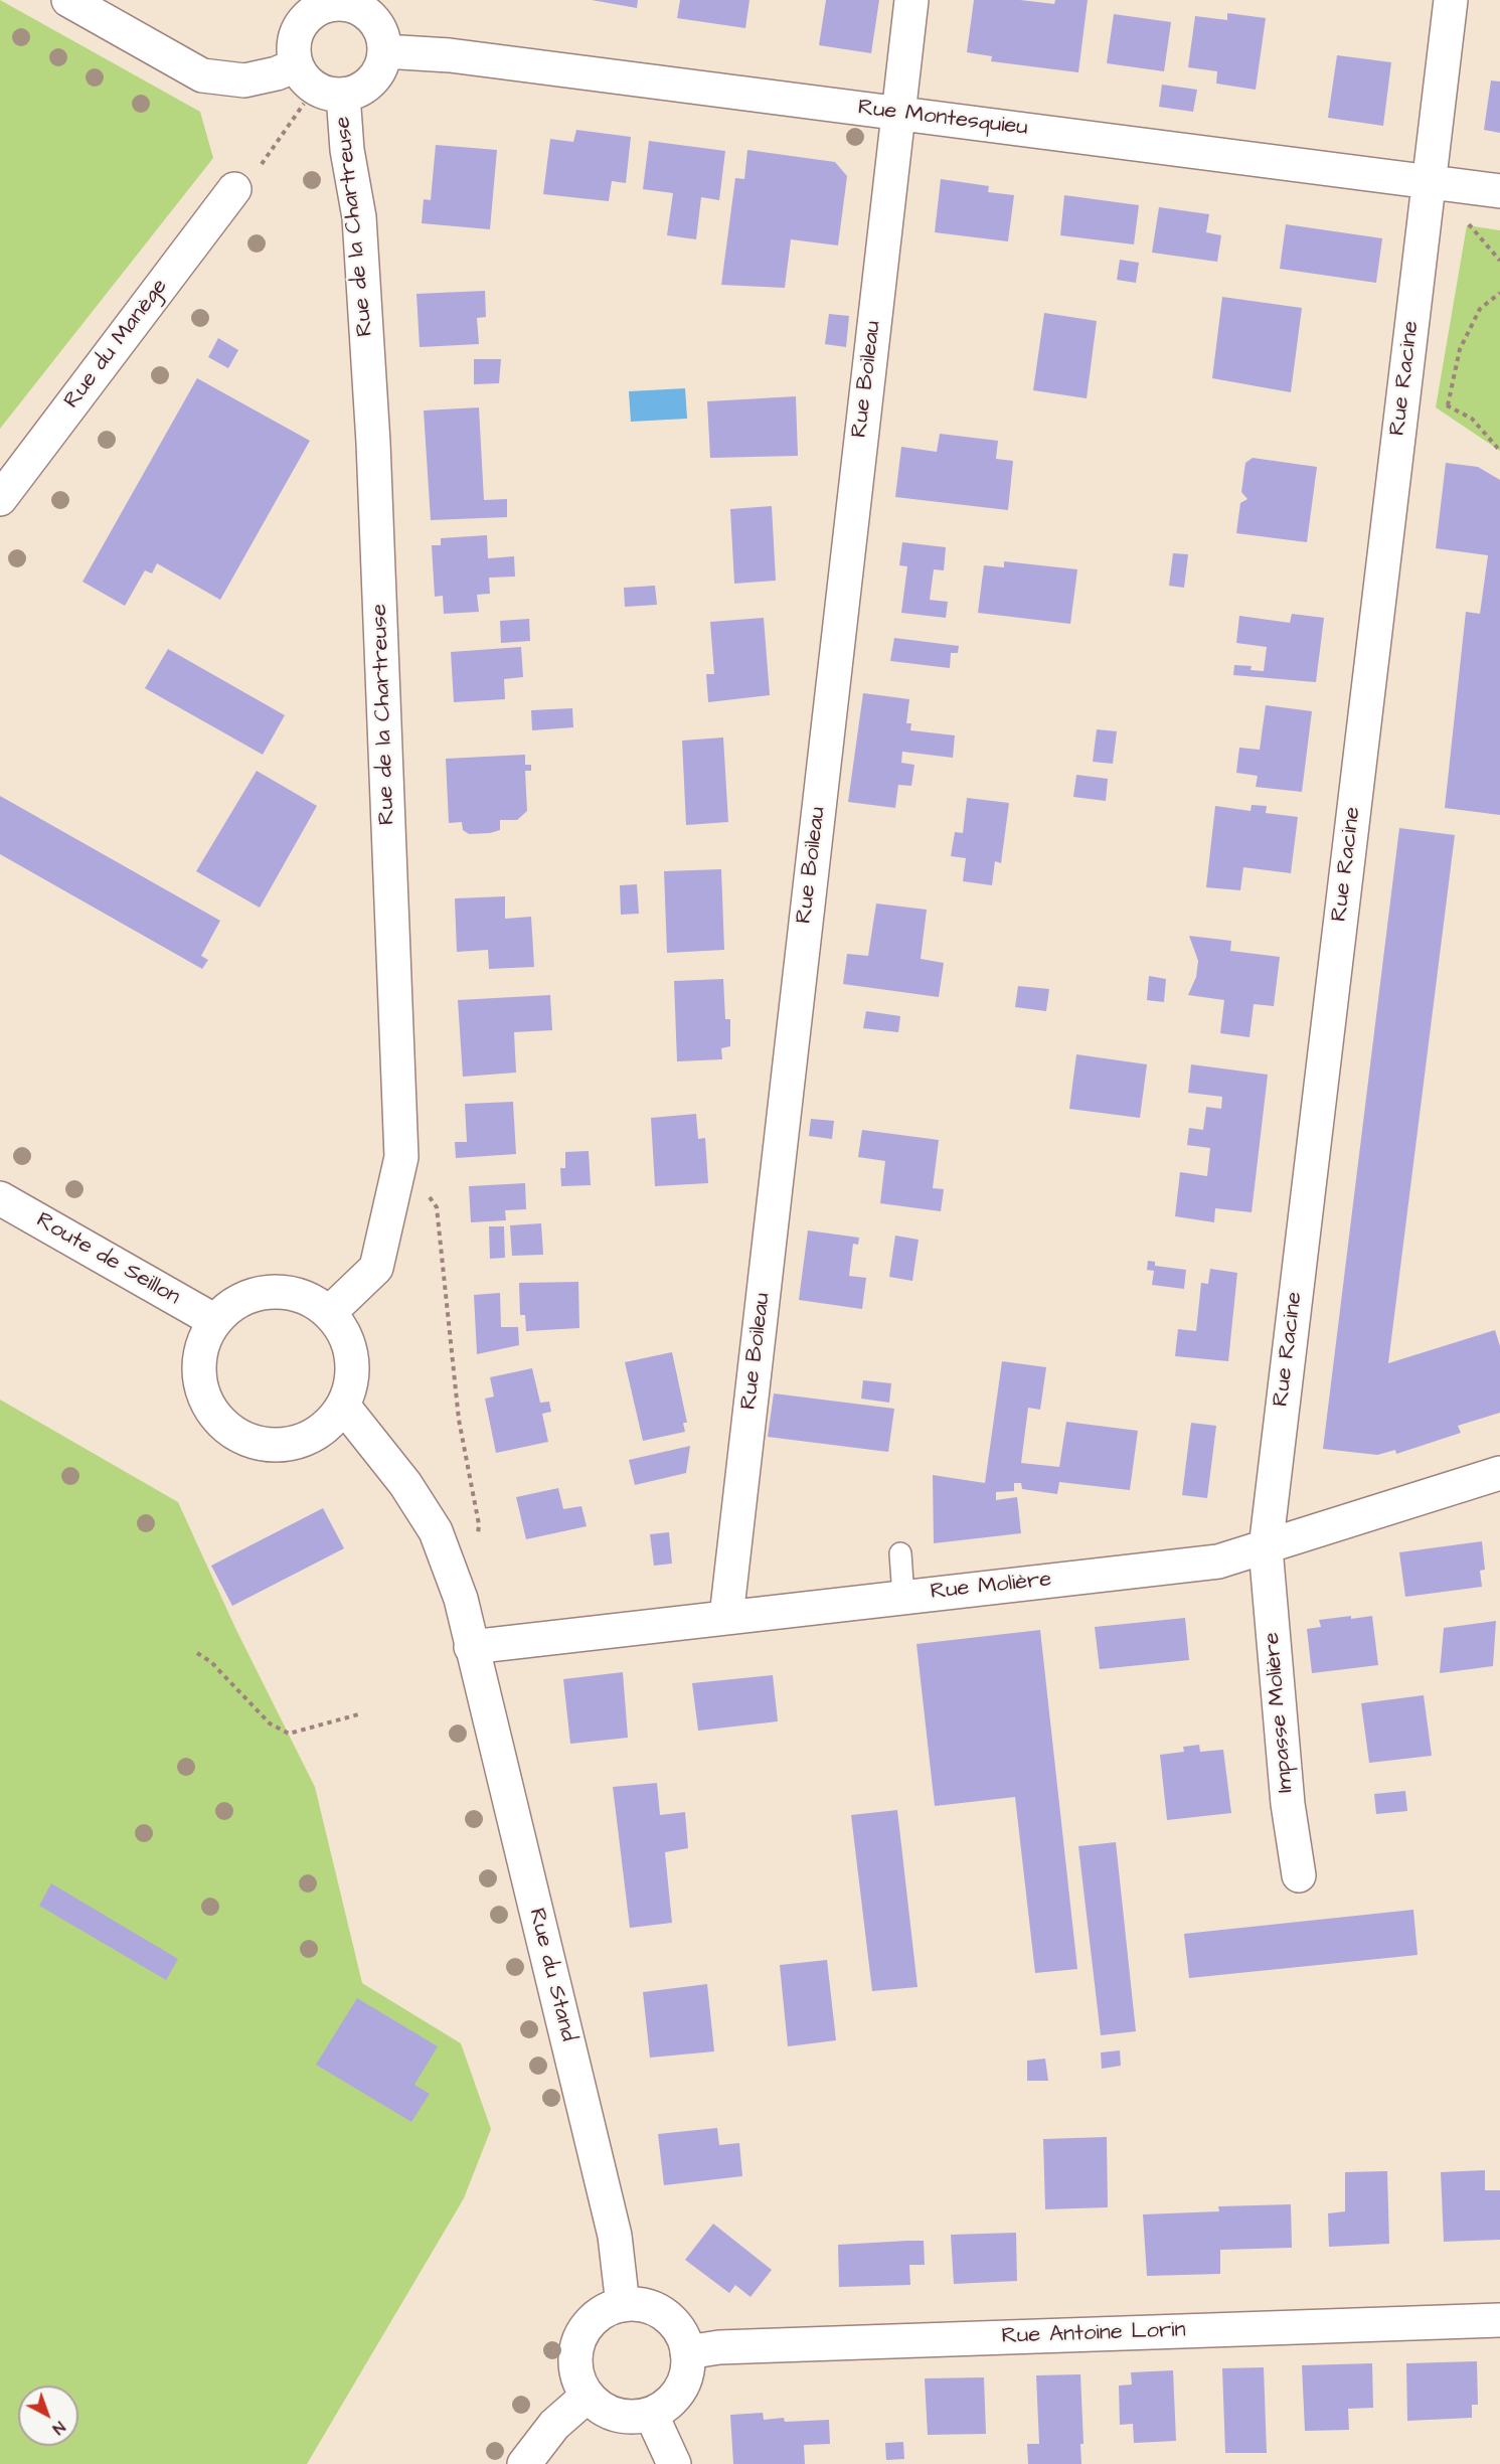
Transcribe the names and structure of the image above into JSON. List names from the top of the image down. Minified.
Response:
{"streets":{"street":["Rue Montesquieu","Rue de la Chartreuse","Rue du Manège","Rue Racine","Rue Boileau","Route de Seillon","Rue Molière","Impasse Molière","Rue du Stand","Rue Antoine Lorin"]},"crossings":[["Rue Montesquieu","Rue de la Chartreuse"],["Rue Montesquieu","Rue Racine"],["Rue Montesquieu","Rue Boileau"],["Rue de la Chartreuse","Route de Seillon"],["Rue Racine","Rue Molière"],["Rue Racine","Impasse Molière"],["Rue Boileau","Rue Molière"],["Rue Molière","Impasse Molière"],["Rue Molière","Rue du Stand"],["Rue du Stand","Rue Antoine Lorin"]],"north":"bottom right"}
